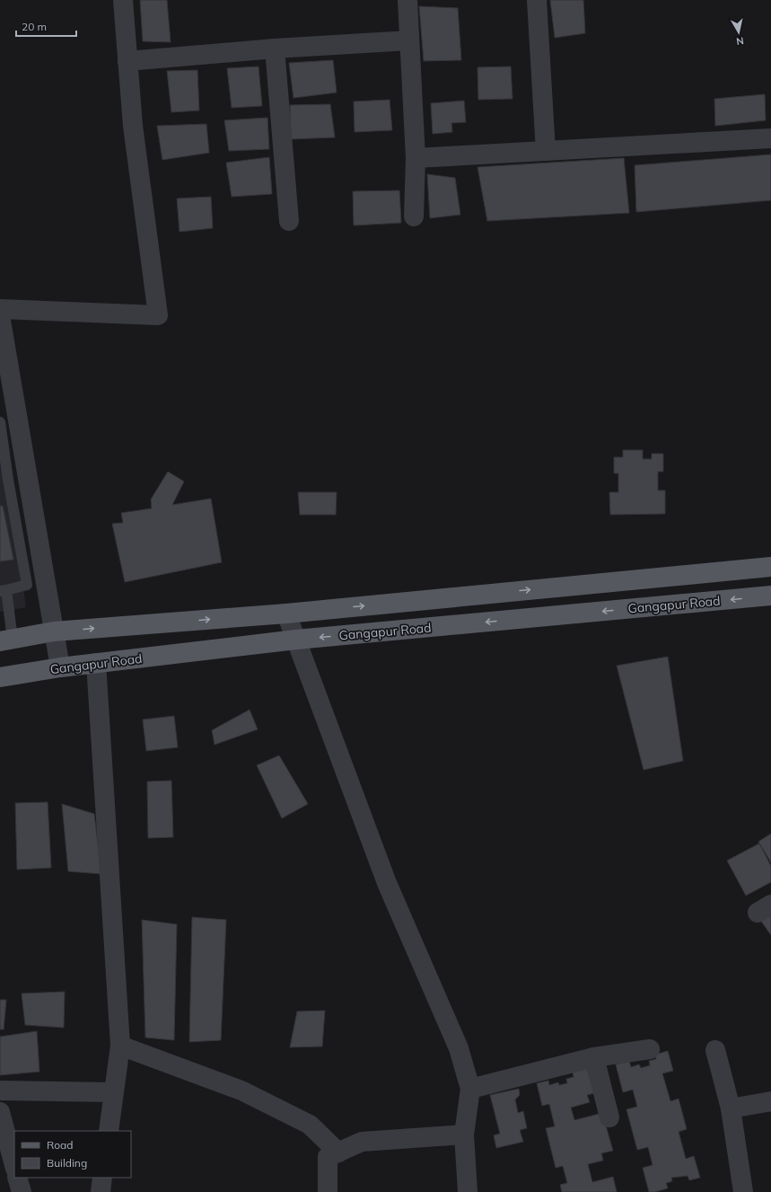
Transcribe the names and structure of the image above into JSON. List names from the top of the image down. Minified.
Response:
{"streets":{"main road":["Gangapur Road"]},"legend":["Road","Building"],"scale_bar":"20 m","north":"bottom"}
